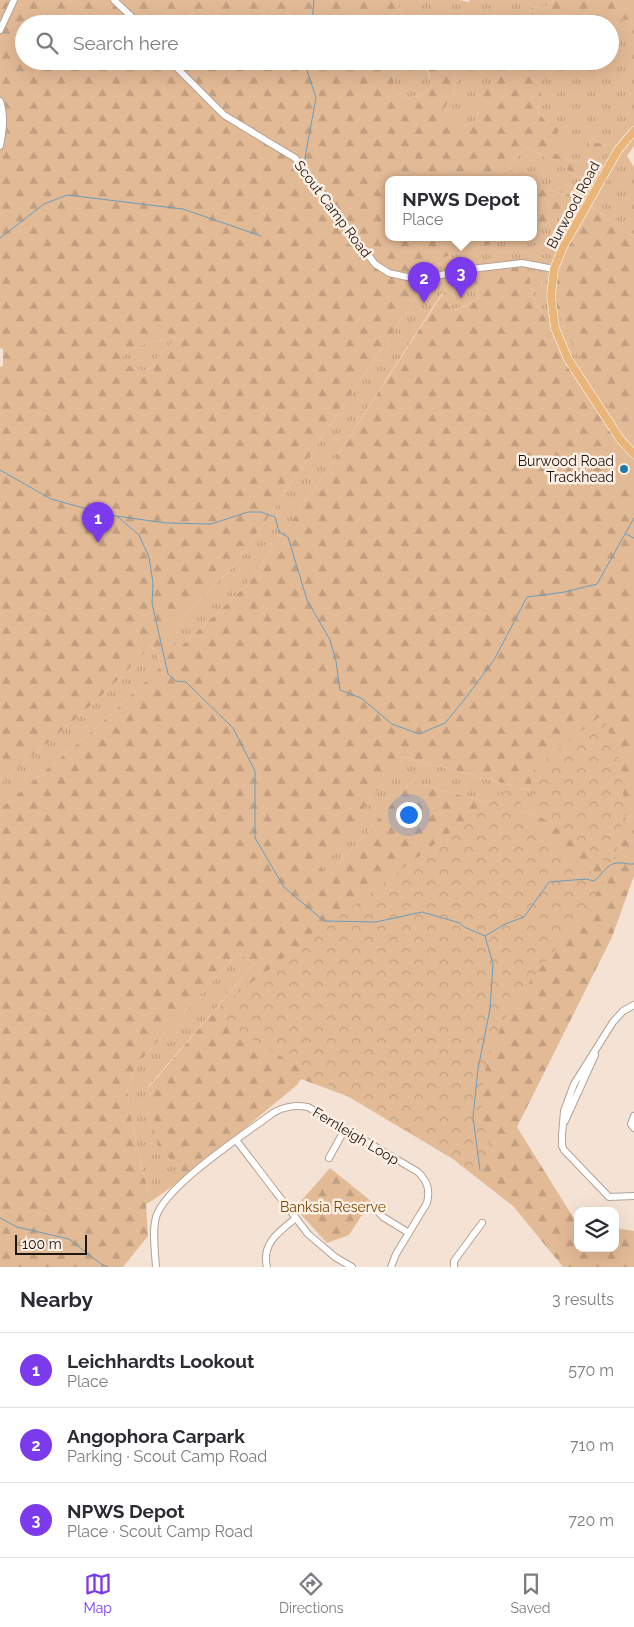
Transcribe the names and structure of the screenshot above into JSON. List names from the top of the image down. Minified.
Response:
{"streets":{"main road":["Burwood Road"],"street":["Scout Camp Road","Fernleigh Loop"]},"crossings":[["Burwood Road","Scout Camp Road"]],"parks":["Banksia Reserve"],"places":["Burwood Road Trackhead"],"scale_bar":"100 m","page":{"search":"Search here","popup":["NPWS Depot","Place"],"pins":["3","2","1"],"scale":"100 m","heading":["Nearby","3 results"],"list":[{"mark":"1","name":"Leichhardts Lookout","note":"Place","value":"570 m"},{"mark":"2","name":"Angophora Carpark","note":"Parking · Scout Camp Road","value":"710 m"},{"mark":"3","name":"NPWS Depot","note":"Place · Scout Camp Road","value":"720 m"}],"nav":["Map","Directions","Saved"]}}
